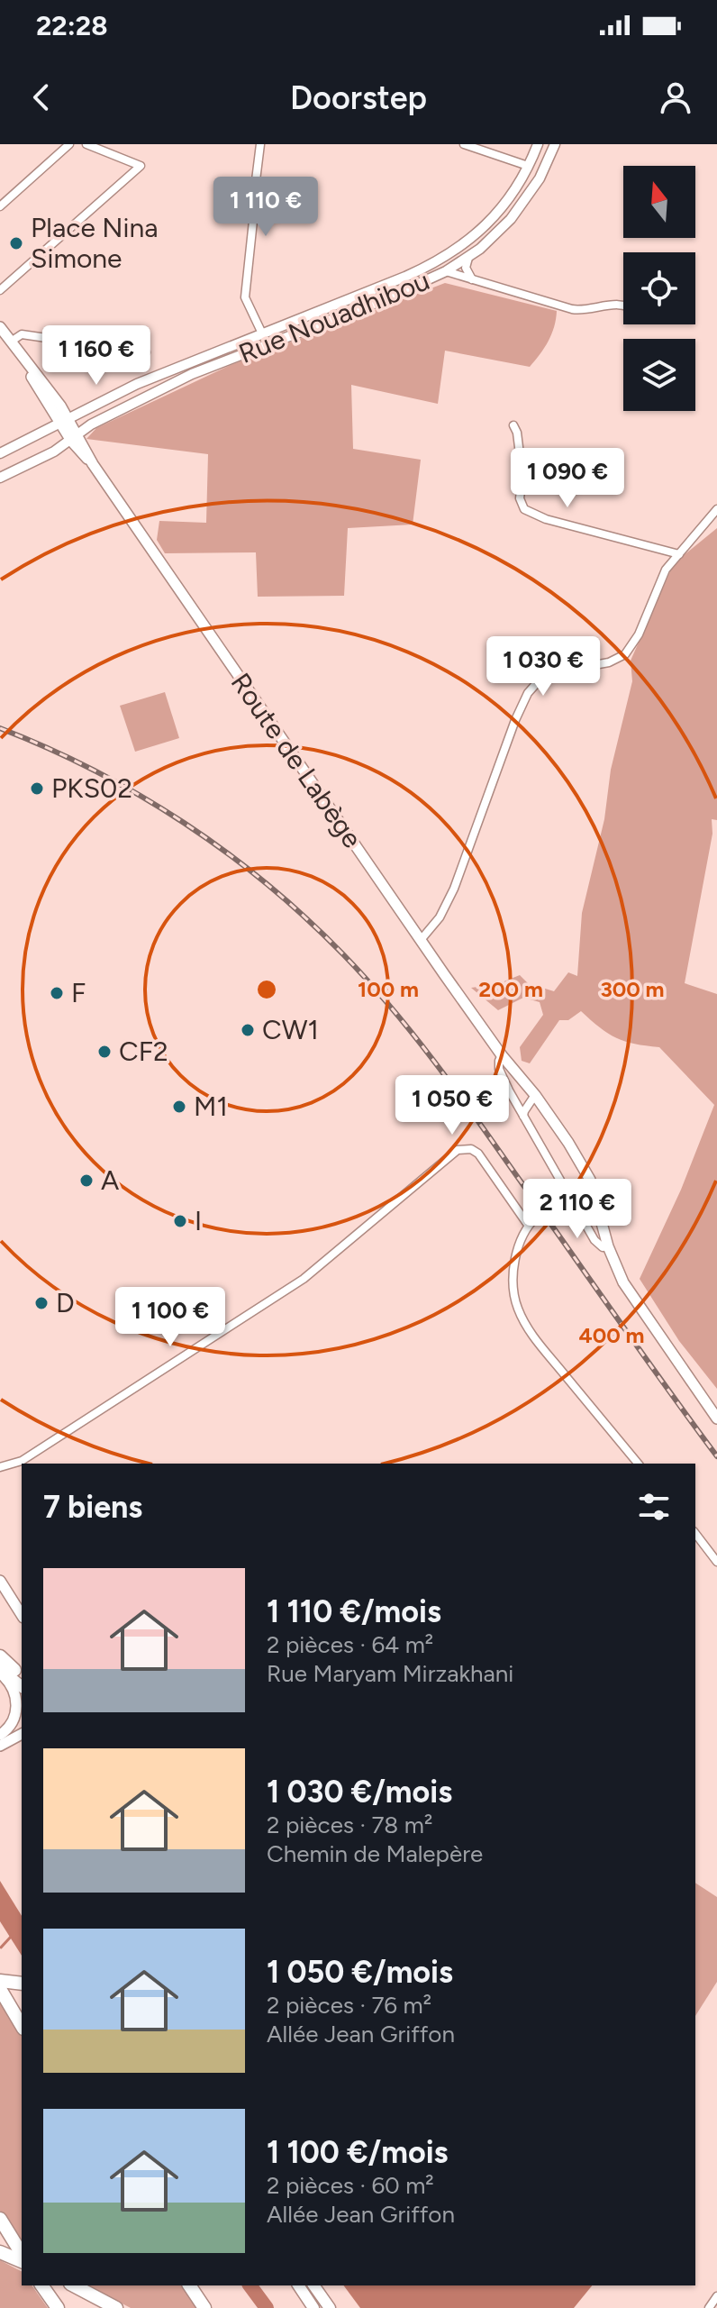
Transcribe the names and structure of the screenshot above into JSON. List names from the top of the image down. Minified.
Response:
{"streets":{"main road":["Route de Labège"],"street":["Rue Nouadhibou"]},"crossings":[["Rue Nouadhibou","Route de Labège"]],"places":["Place Nina Simone","PKS02","F","CW1","CF2","M1","A","I","D"],"north":"top","page":{"status":"22:28","header":"Doorstep","price":["1 110 €","1 160 €","1 090 €","1 030 €","1 050 €","2 110 €","1 100 €"],"heading":"7 biens","list":[{"name":"1 110 €/mois","note":"2 pièces · 64 m² · Rue Maryam Mirzakhani"},{"name":"1 030 €/mois","note":"2 pièces · 78 m² · Chemin de Malepère"},{"name":"1 050 €/mois","note":"2 pièces · 76 m² · Allée Jean Griffon"},{"name":"1 100 €/mois","note":"2 pièces · 60 m² · Allée Jean Griffon"}]},"rings":["100 m","200 m","300 m","400 m"]}
